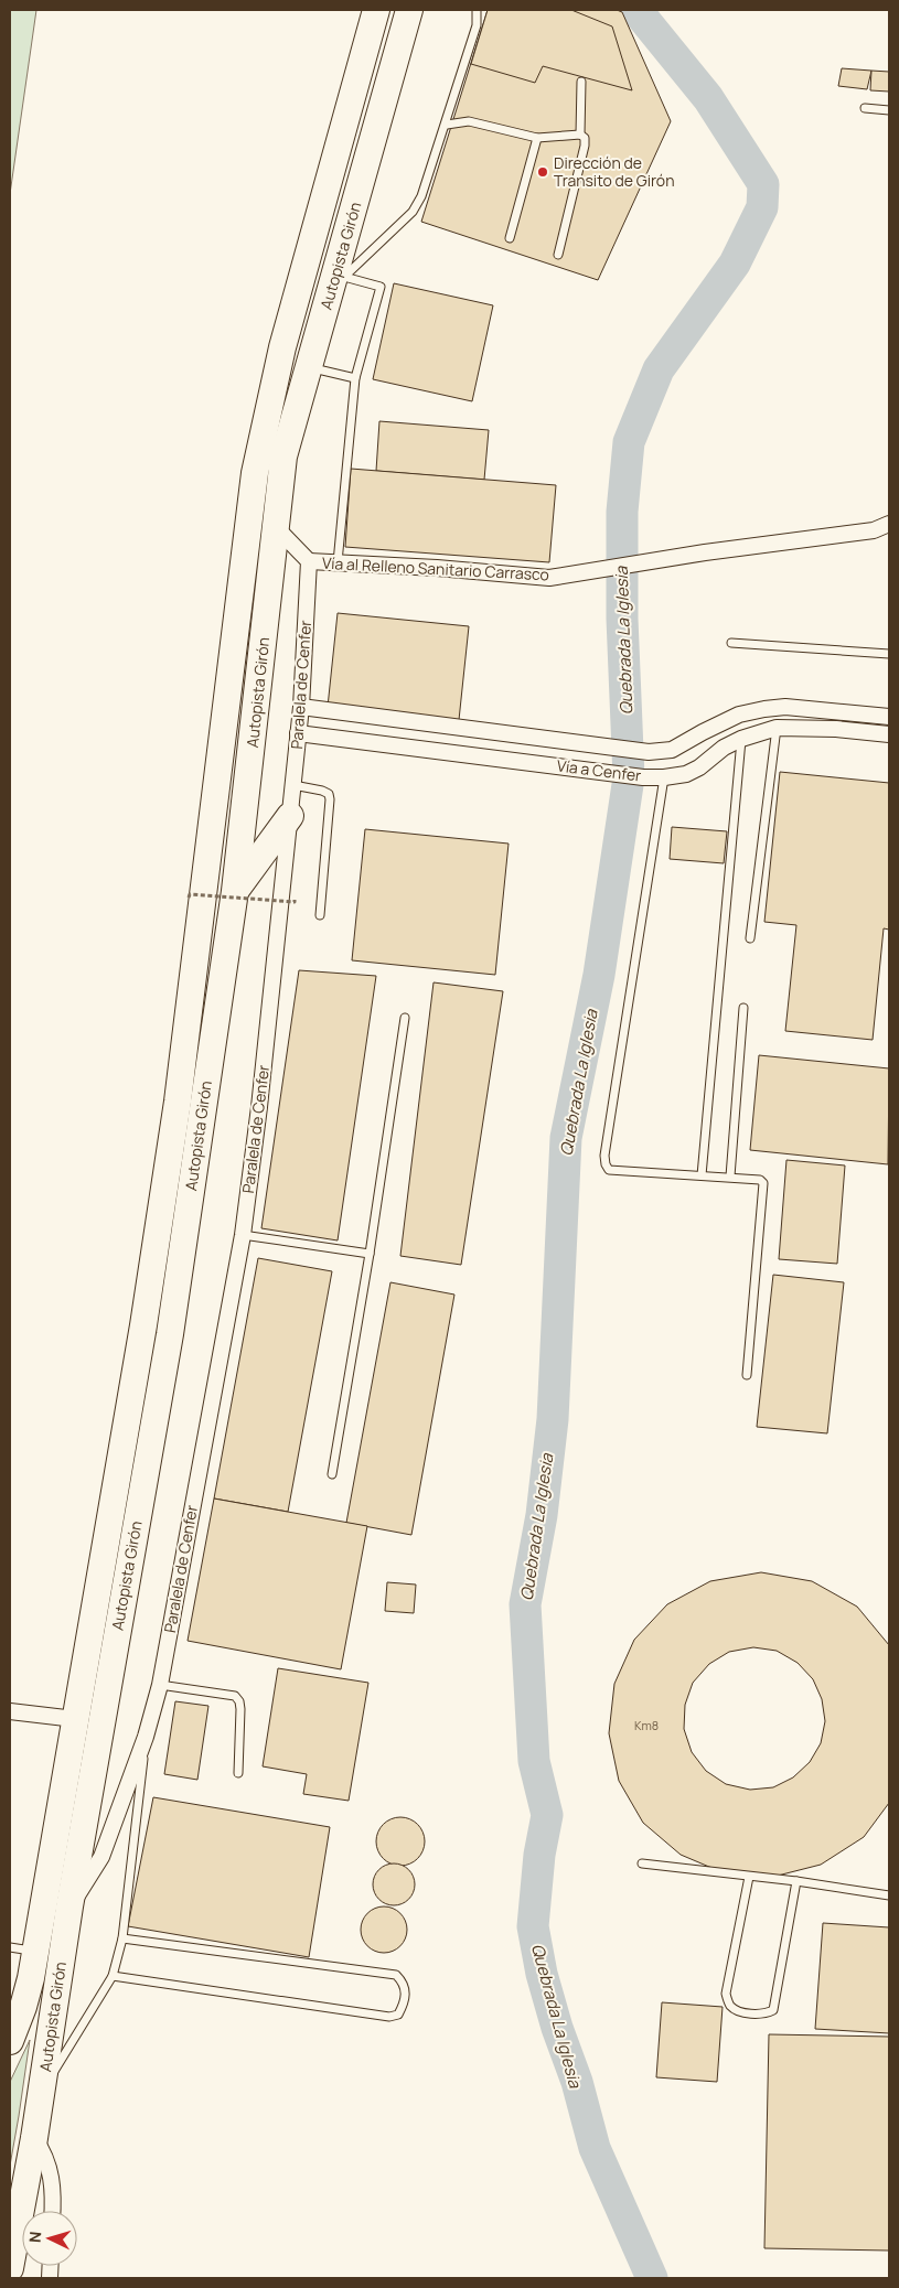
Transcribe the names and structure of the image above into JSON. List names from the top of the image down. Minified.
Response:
{"streets":{"highway":["Autopista Girón"],"street":["Vía al Relleno Sanitario Carrasco","Paralela de Cenfer","Vía a Cenfer"]},"crossings":[["Autopista Girón","Paralela de Cenfer"],["Vía al Relleno Sanitario Carrasco","Paralela de Cenfer"],["Paralela de Cenfer","Vía a Cenfer"]],"water":["Quebrada La Iglesia"],"places":["Dirección de Transito de Girón"],"house_numbers":["Km8"],"north":"left"}
